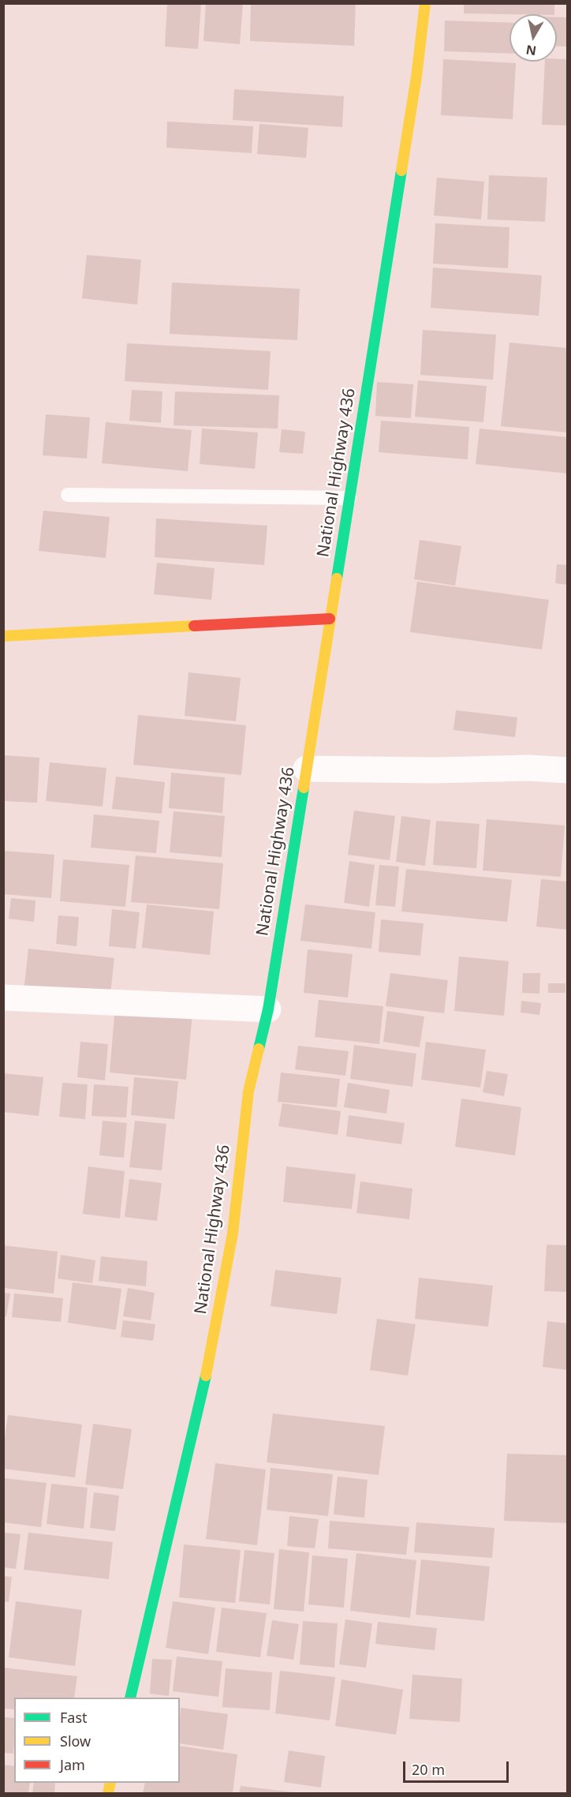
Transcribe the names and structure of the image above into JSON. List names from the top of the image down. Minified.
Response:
{"streets":{"main road":["National Highway 436"]},"legend":["Fast","Slow","Jam"],"scale_bar":"20 m","north":"bottom"}
